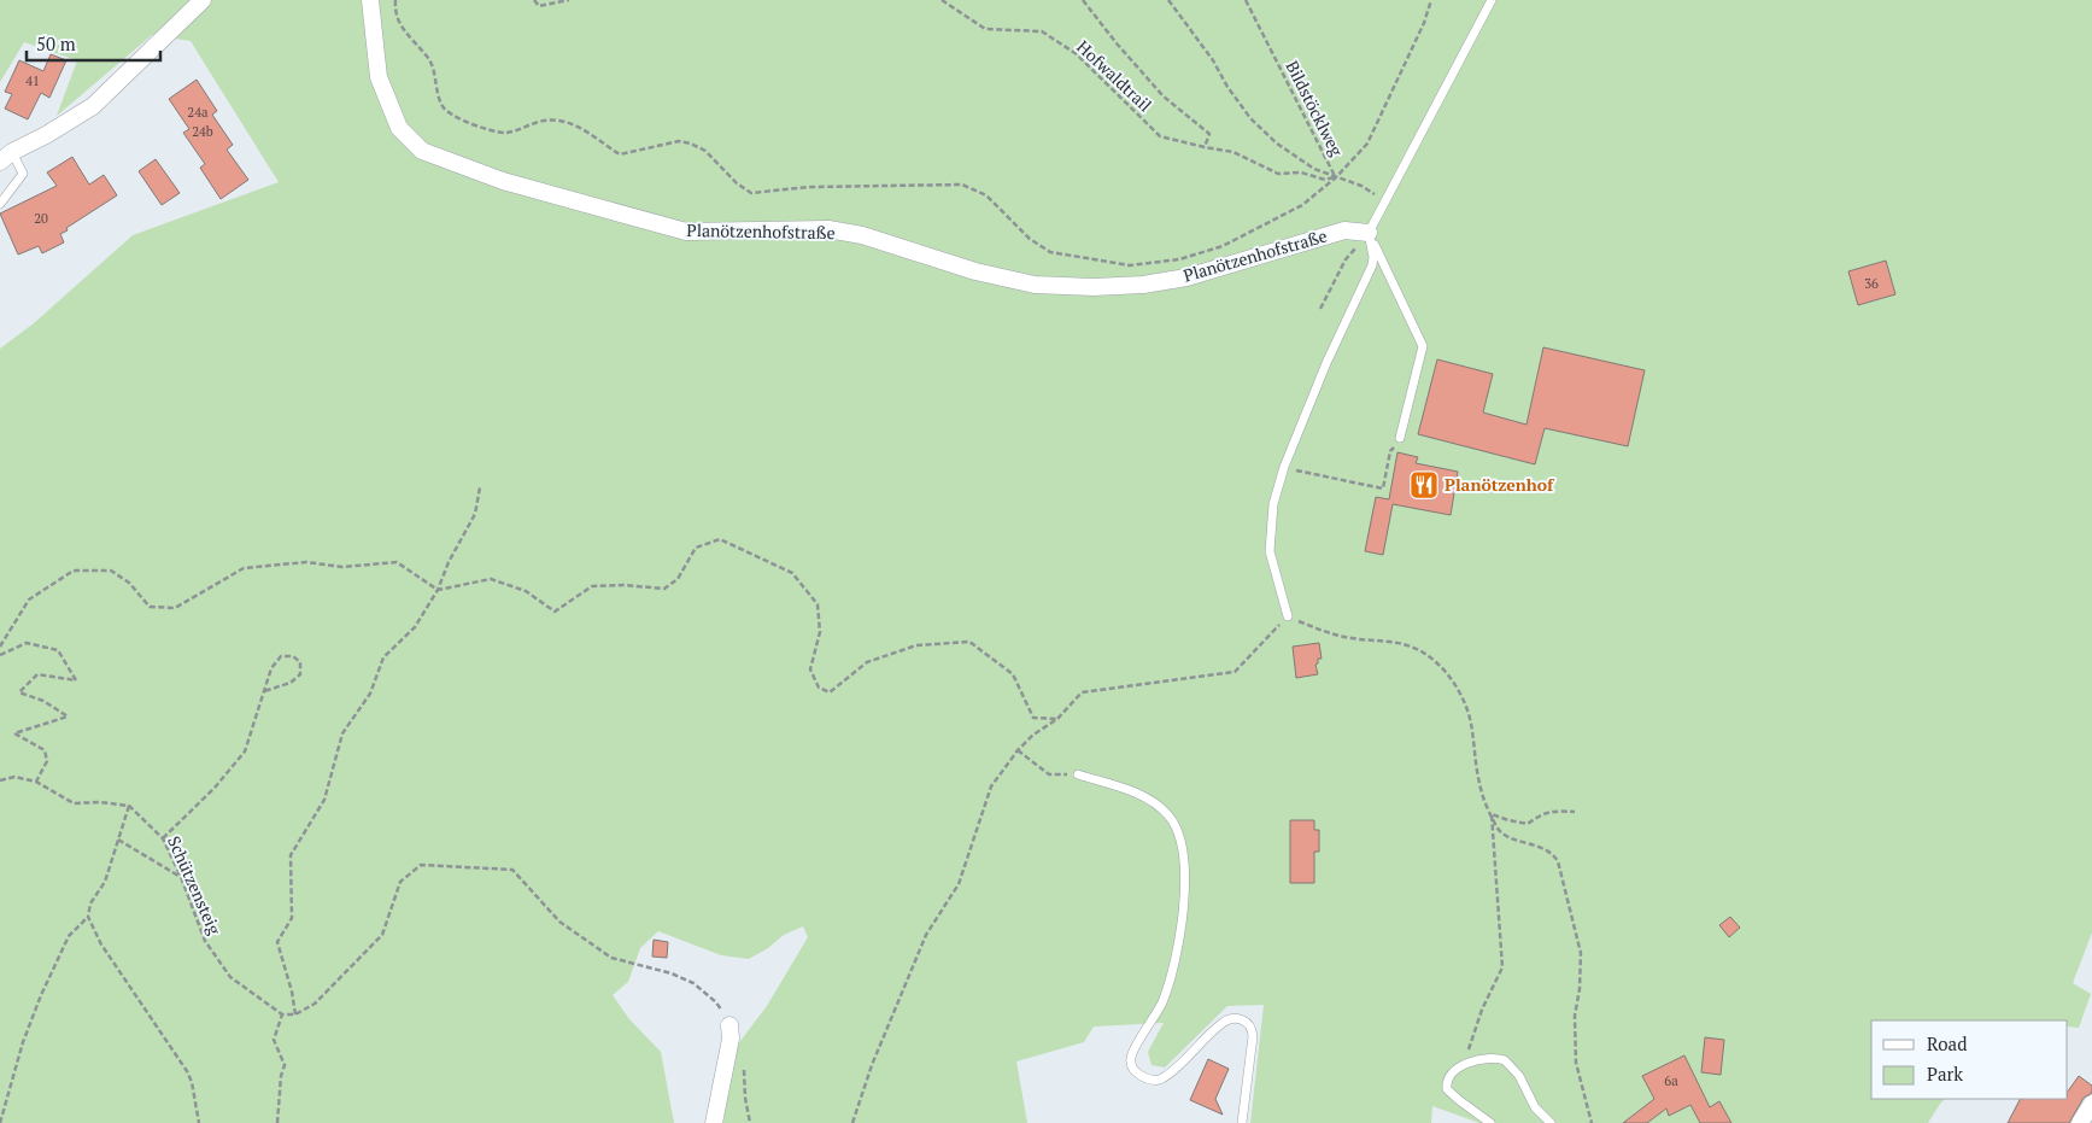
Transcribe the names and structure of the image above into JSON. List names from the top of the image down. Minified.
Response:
{"streets":{"street":["Planötzenhofstraße"],"path":["Hofwaldtrail","Bildstöcklweg","Schützensteig"]},"crossings":[["Hofwaldtrail","Bildstöcklweg"]],"places":{"restaurant":["Planötzenhof"]},"house_numbers":["41","24a","24b","20","36","6a"],"legend":["Road","Park"],"scale_bar":"50 m"}
